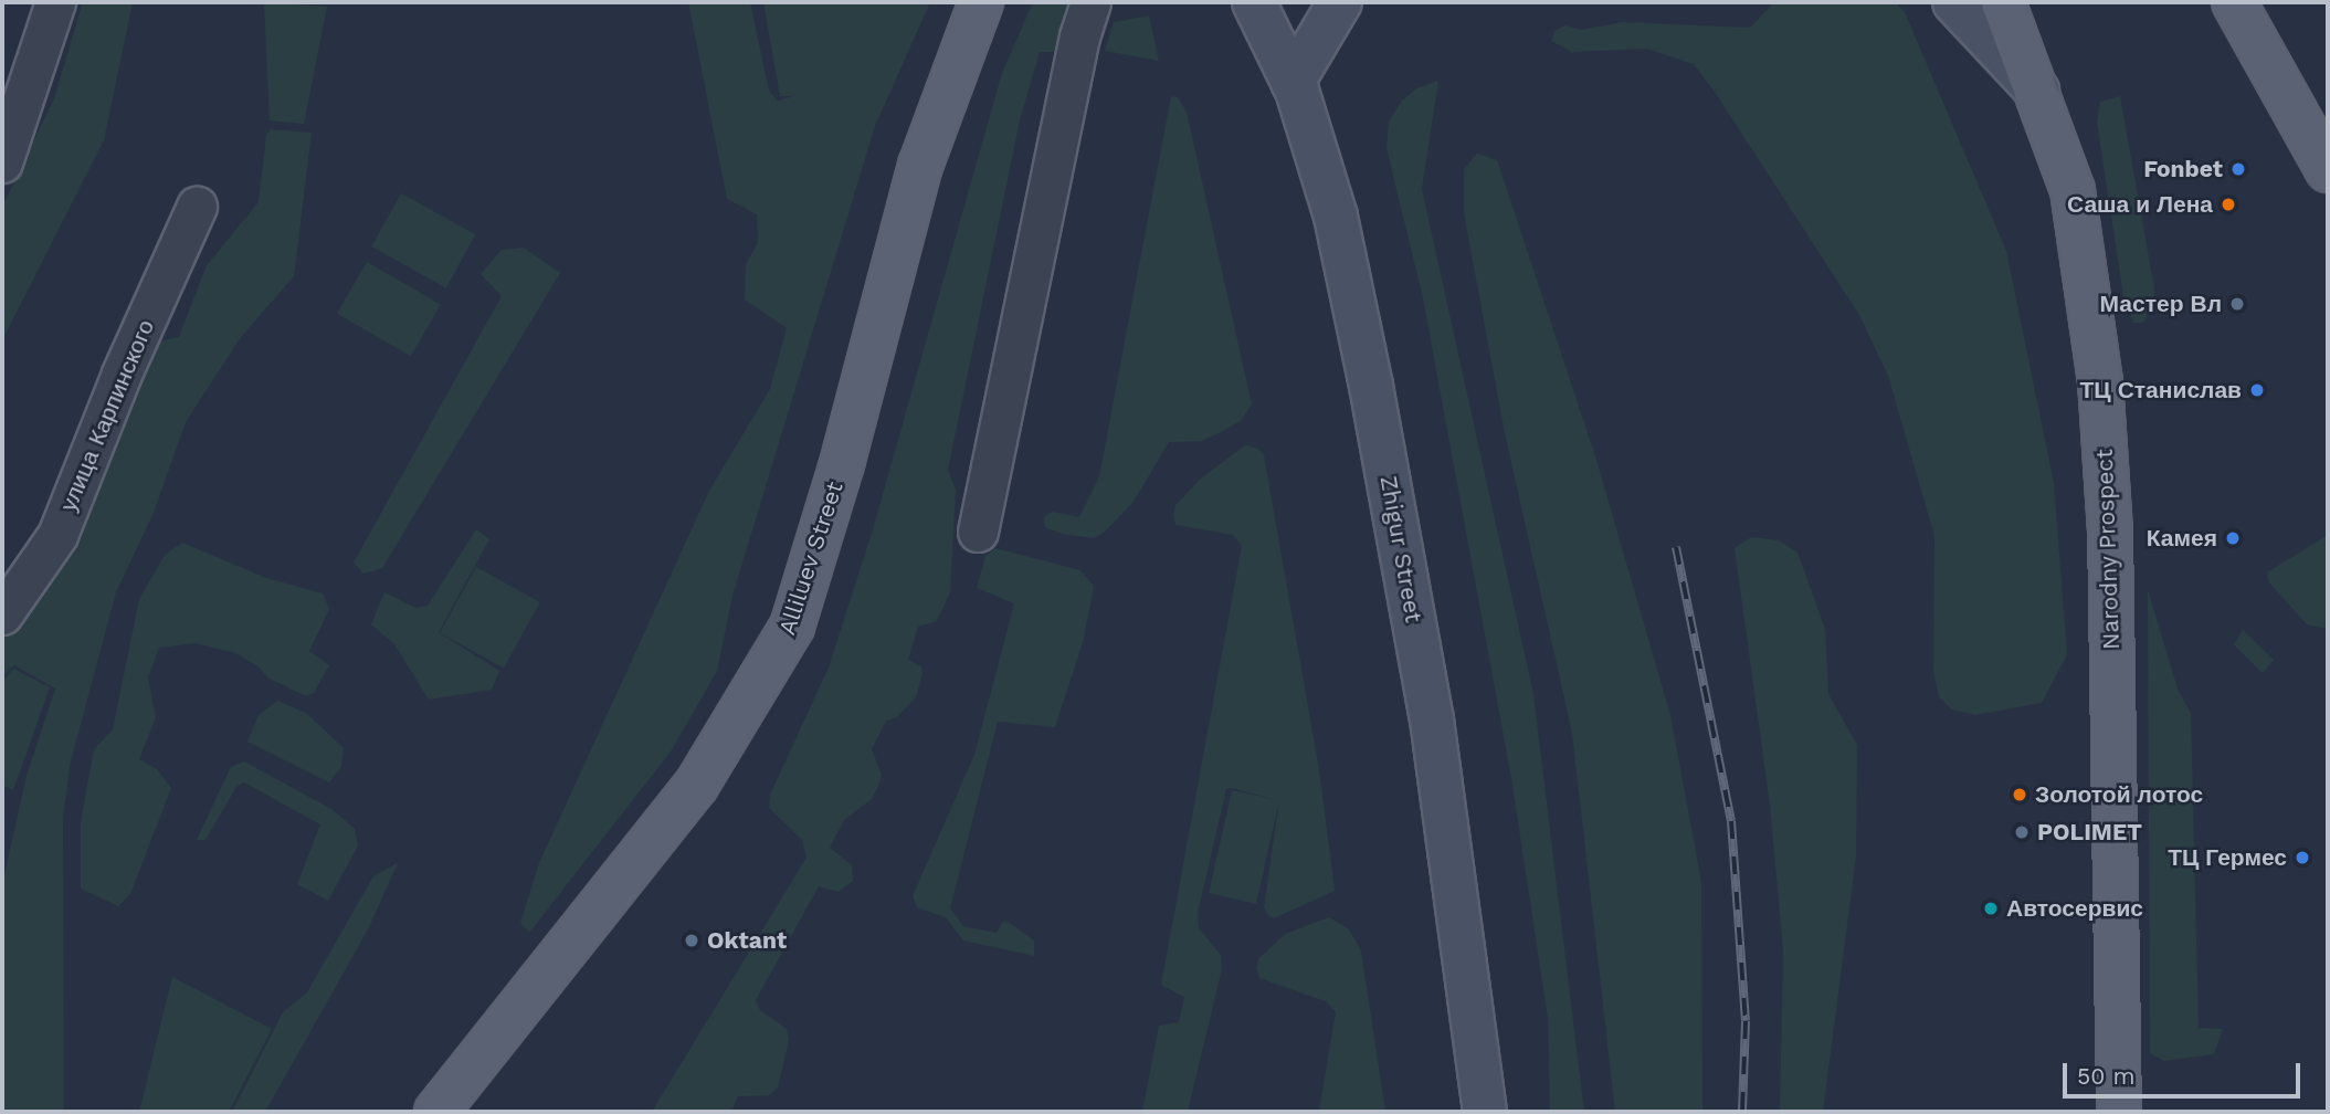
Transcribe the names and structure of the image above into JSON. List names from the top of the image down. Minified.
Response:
{"streets":{"main road":["Zhigur Street","Narodny Prospect","Alliluev Street"],"street":["улица Карпинского"]},"places":["Fonbet","Саша и Лена","Мастер Вл","ТЦ Станислав","Камея","Золотой лотос","POLIMET","ТЦ Гермес","Автосервис","Oktant"],"scale_bar":"50 m"}
